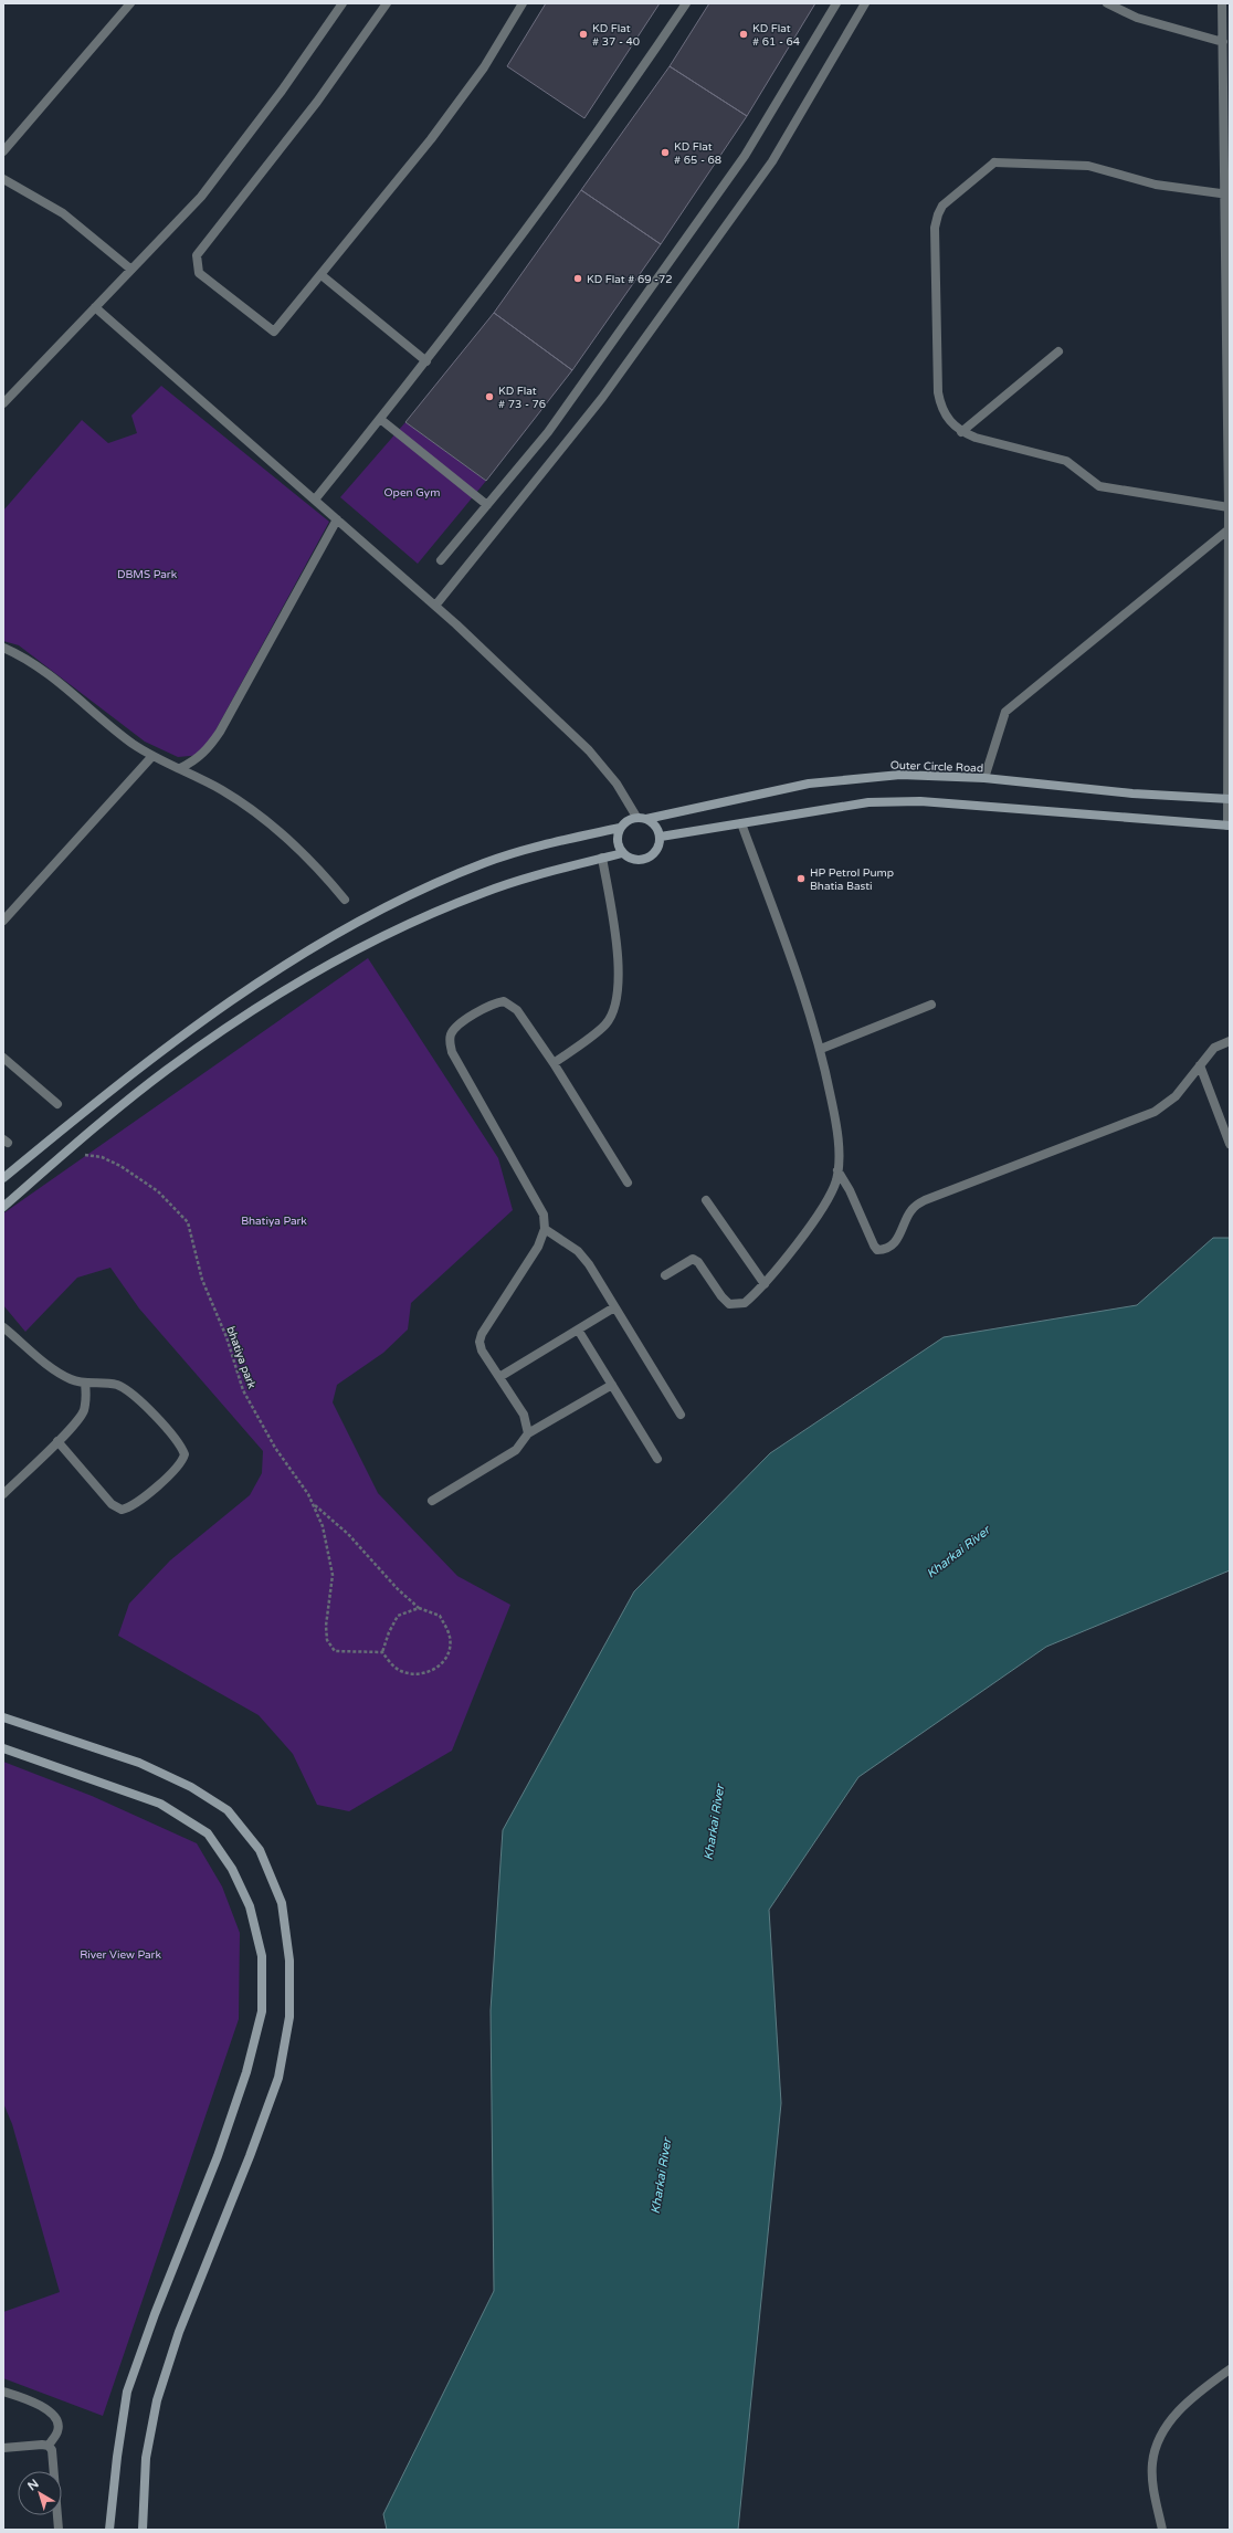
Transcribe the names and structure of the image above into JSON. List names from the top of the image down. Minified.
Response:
{"streets":{"main road":["Outer Circle Road"],"path":["bhatiya park"]},"water":["Kharkai River"],"parks":["Open Gym","DBMS Park","Bhatiya Park","River View Park"],"places":["KD Flat # 37 - 40","KD Flat # 61 - 64","KD Flat # 65 - 68","KD Flat # 69 -72","KD Flat # 73 - 76","HP Petrol Pump Bhatia Basti"],"north":"top left"}
